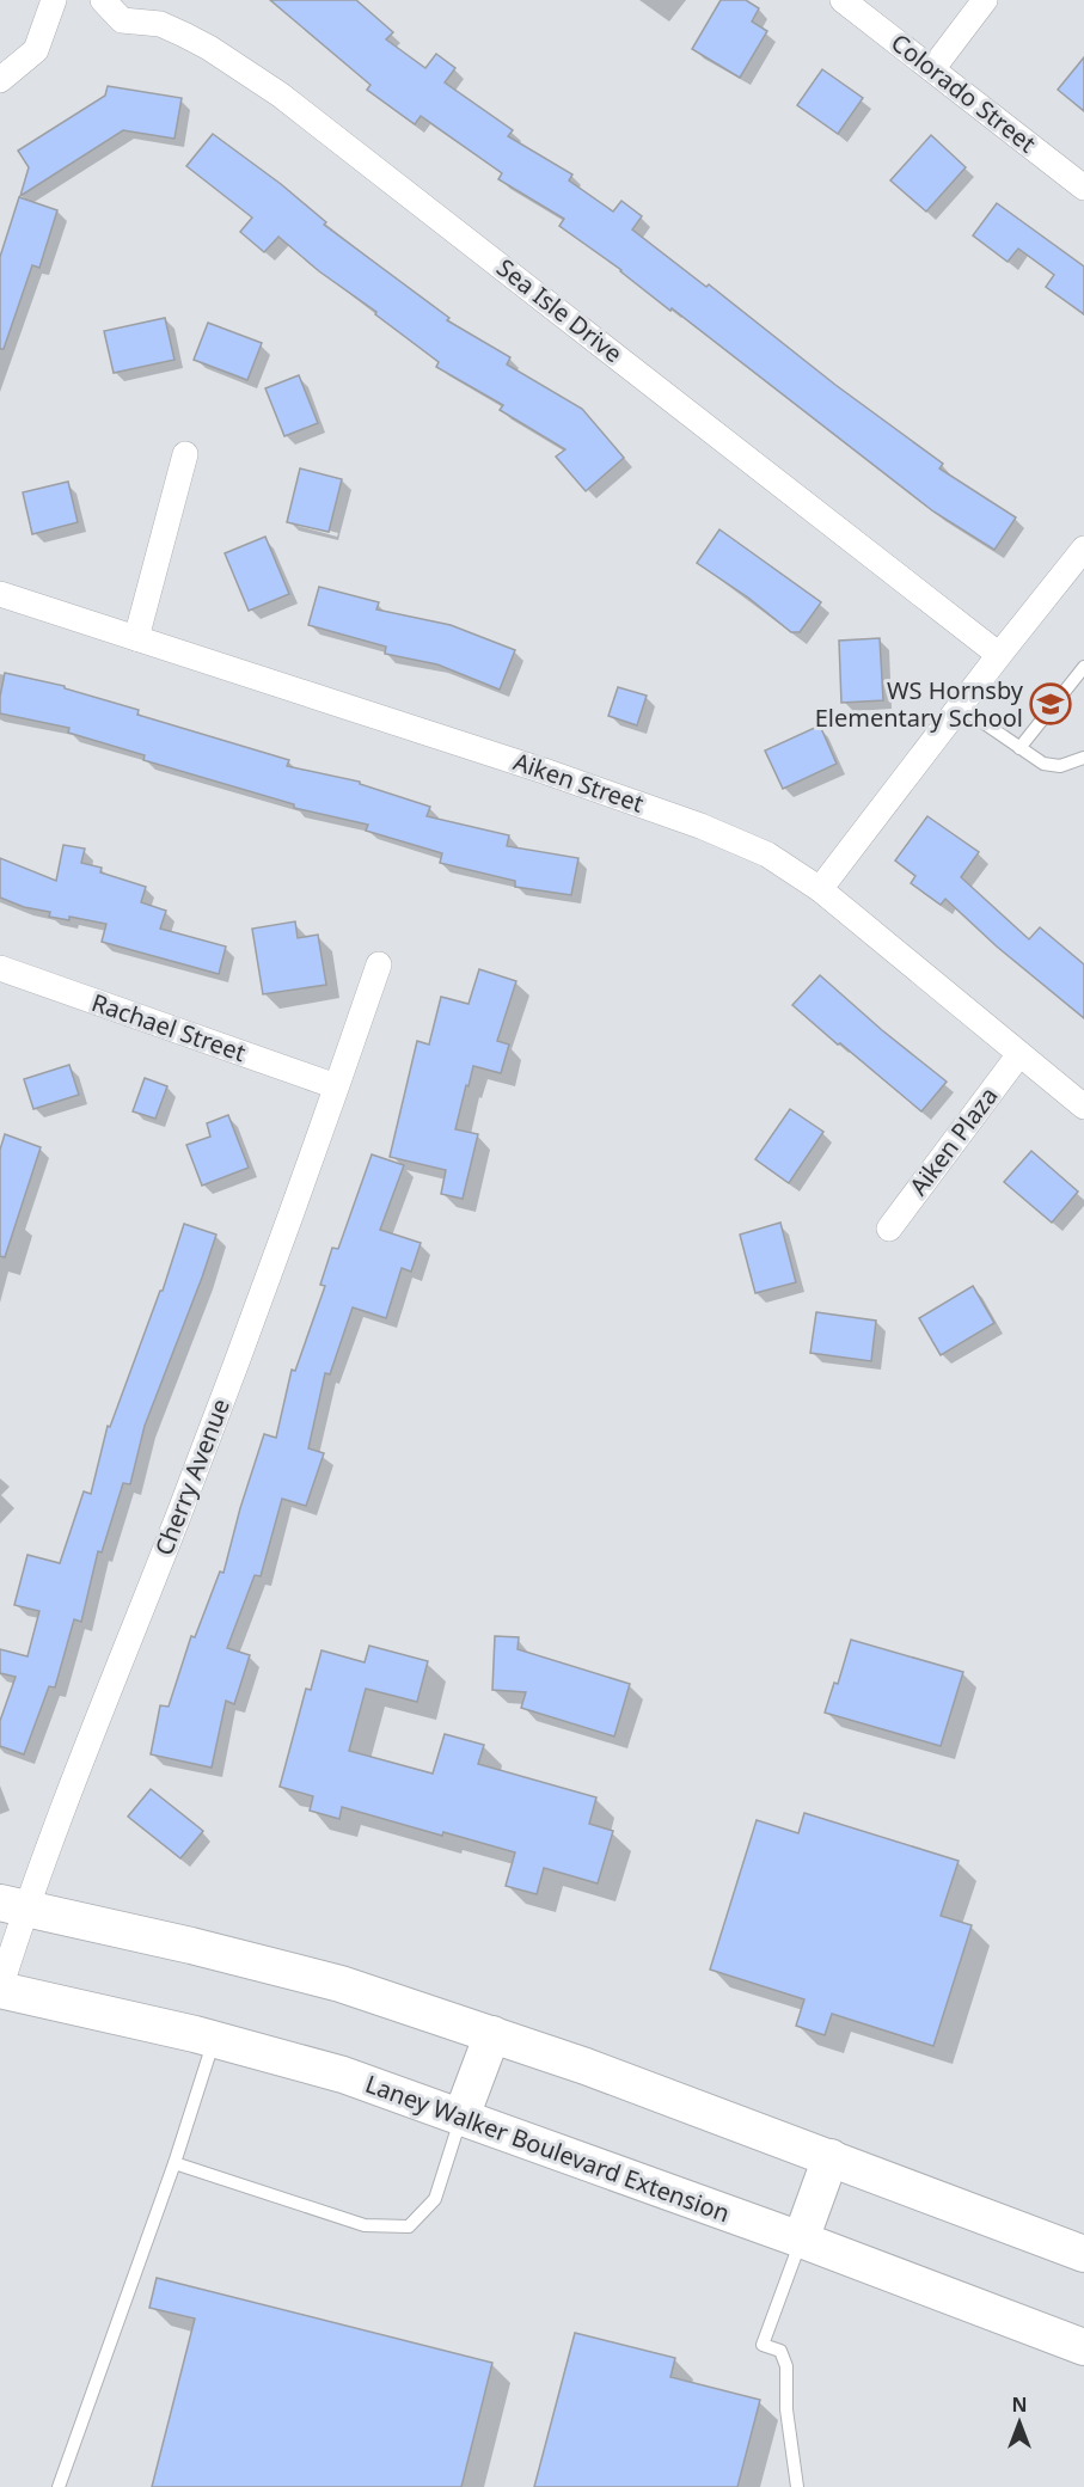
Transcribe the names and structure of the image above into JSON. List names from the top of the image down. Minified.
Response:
{"streets":{"main road":["Laney Walker Boulevard Extension"],"street":["Colorado Street","Sea Isle Drive","Aiken Street","Rachael Street","Aiken Plaza","Cherry Avenue"]},"crossings":[["Aiken Street","Aiken Plaza"],["Rachael Street","Cherry Avenue"],["Cherry Avenue","Laney Walker Boulevard Extension"]],"places":{"school or university":["WS Hornsby Elementary School"]},"north":"top"}
